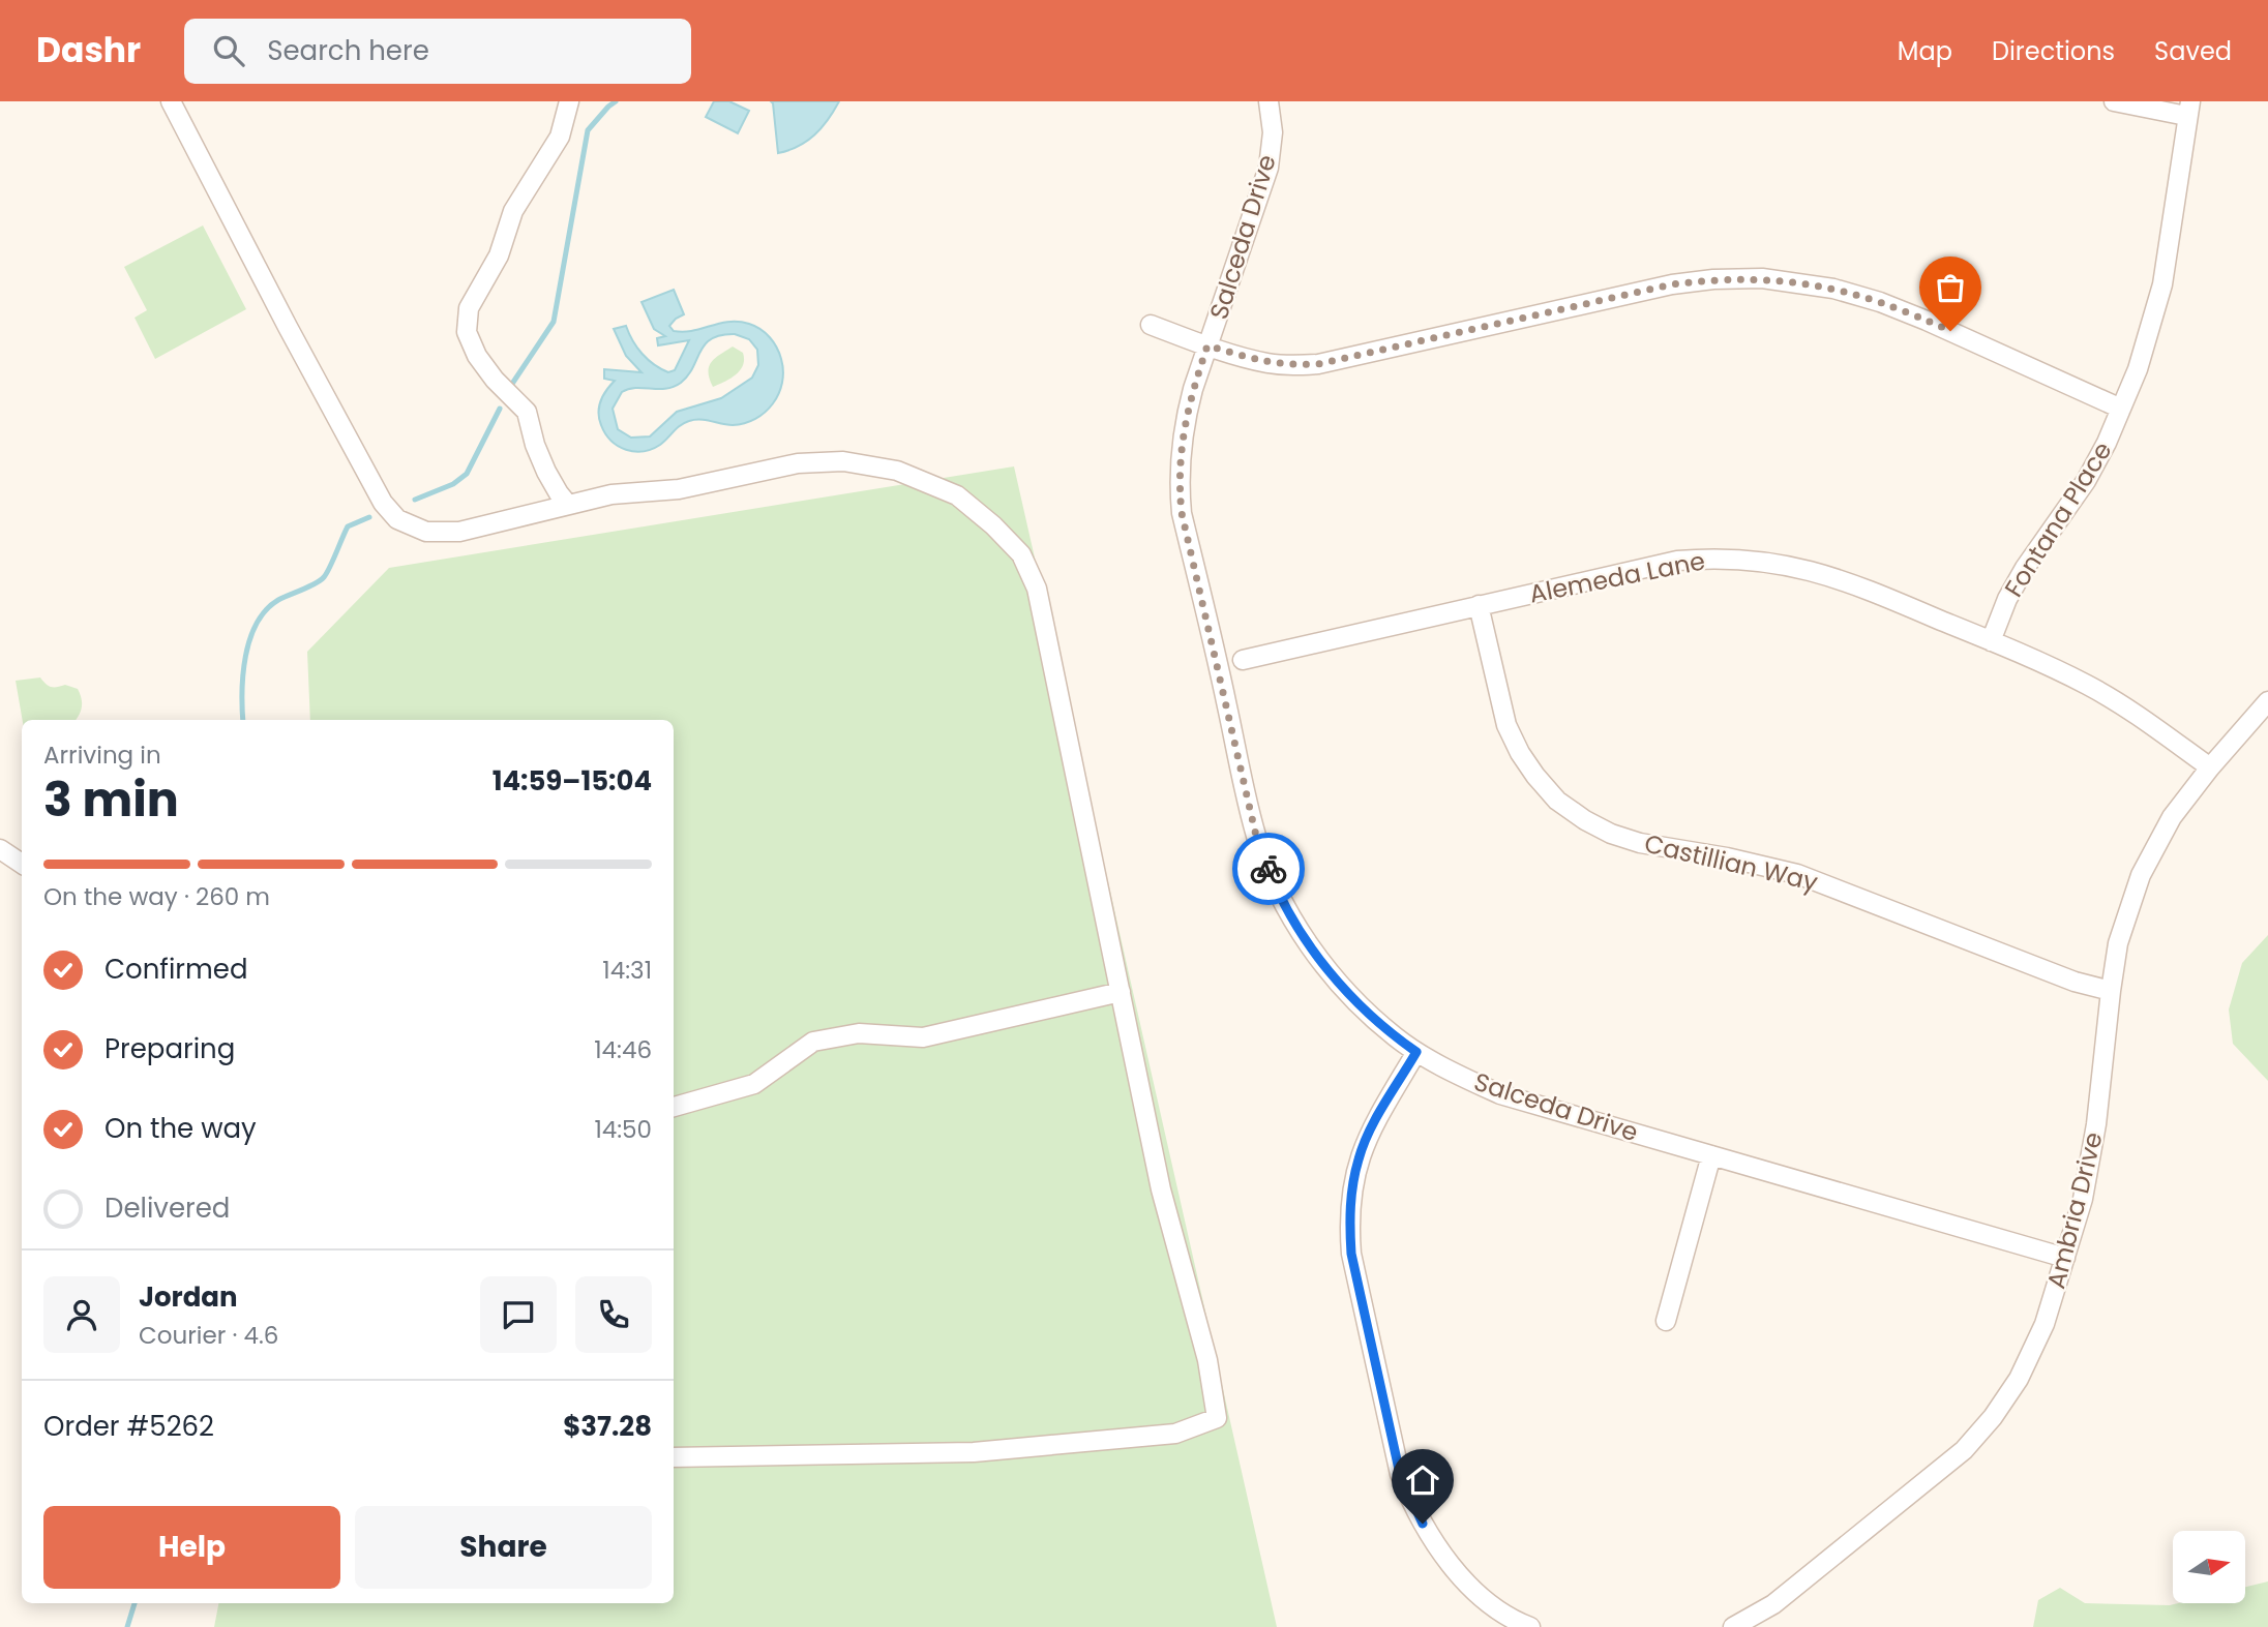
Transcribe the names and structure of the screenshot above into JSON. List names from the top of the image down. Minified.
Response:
{"streets":{"street":["Salceda Drive","Fontana Place","Alemeda Lane","Castillian Way","Ambria Drive"]},"crossings":[["Salceda Drive","Ambria Drive"],["Fontana Place","Alemeda Lane"],["Alemeda Lane","Castillian Way"],["Alemeda Lane","Ambria Drive"],["Castillian Way","Ambria Drive"]],"north":"right","page":{"header":"Dashr","search":"Search here","nav":["Map","Directions","Saved"],"heading":["3 min","Arriving in","14:59–15:04"],"panel":["Jordan","Courier · 4.6","Order #5262","$37.28"],"bar":"On the way · 260 m","list":[["Confirmed","14:31"],["Preparing","14:46"],["On the way","14:50"],"Delivered"],"buttons":["Help","Share"]}}
